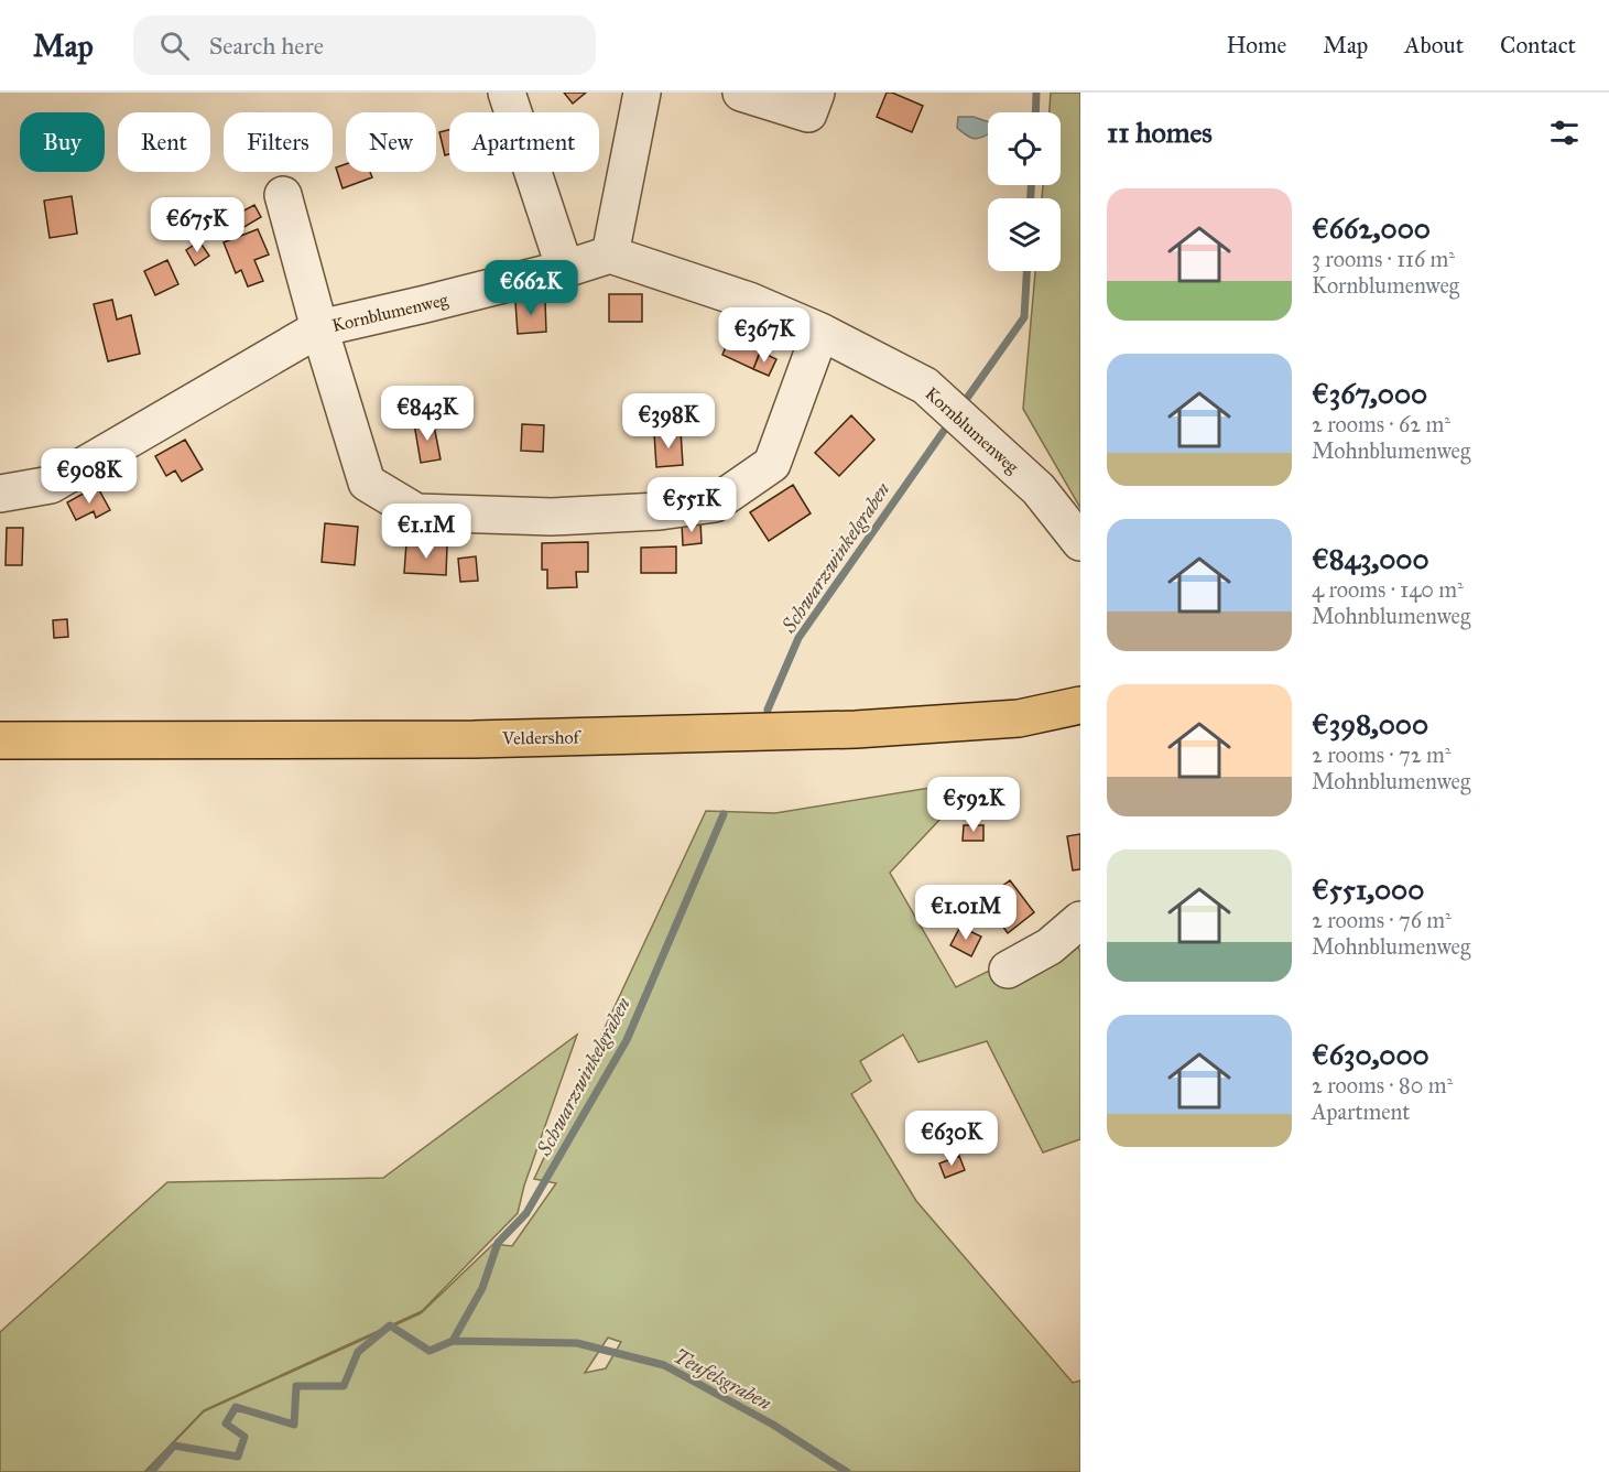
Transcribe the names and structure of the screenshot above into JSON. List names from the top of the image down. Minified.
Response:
{"streets":{"main road":["Veldershof"],"street":["Kornblumenweg"]},"water":["Schwarzwinkelgraben","Teufelsgraben"],"page":{"header":"Map","search":"Search here","nav":["Home","Map","About","Contact"],"heading":"11 homes","chip":["Buy","Rent","Filters","New","Apartment"],"list":[{"name":"€662,000","note":"3 rooms · 116 m² · Kornblumenweg"},{"name":"€367,000","note":"2 rooms · 62 m² · Mohnblumenweg"},{"name":"€843,000","note":"4 rooms · 140 m² · Mohnblumenweg"},{"name":"€398,000","note":"2 rooms · 72 m² · Mohnblumenweg"},{"name":"€551,000","note":"2 rooms · 76 m² · Mohnblumenweg"},{"name":"€630,000","note":"2 rooms · 80 m² · Apartment"}],"price":["€675K","€662K","€367K","€843K","€398K","€908K","€551K","€1.1M","€592K","€1.01M","€630K"]}}
